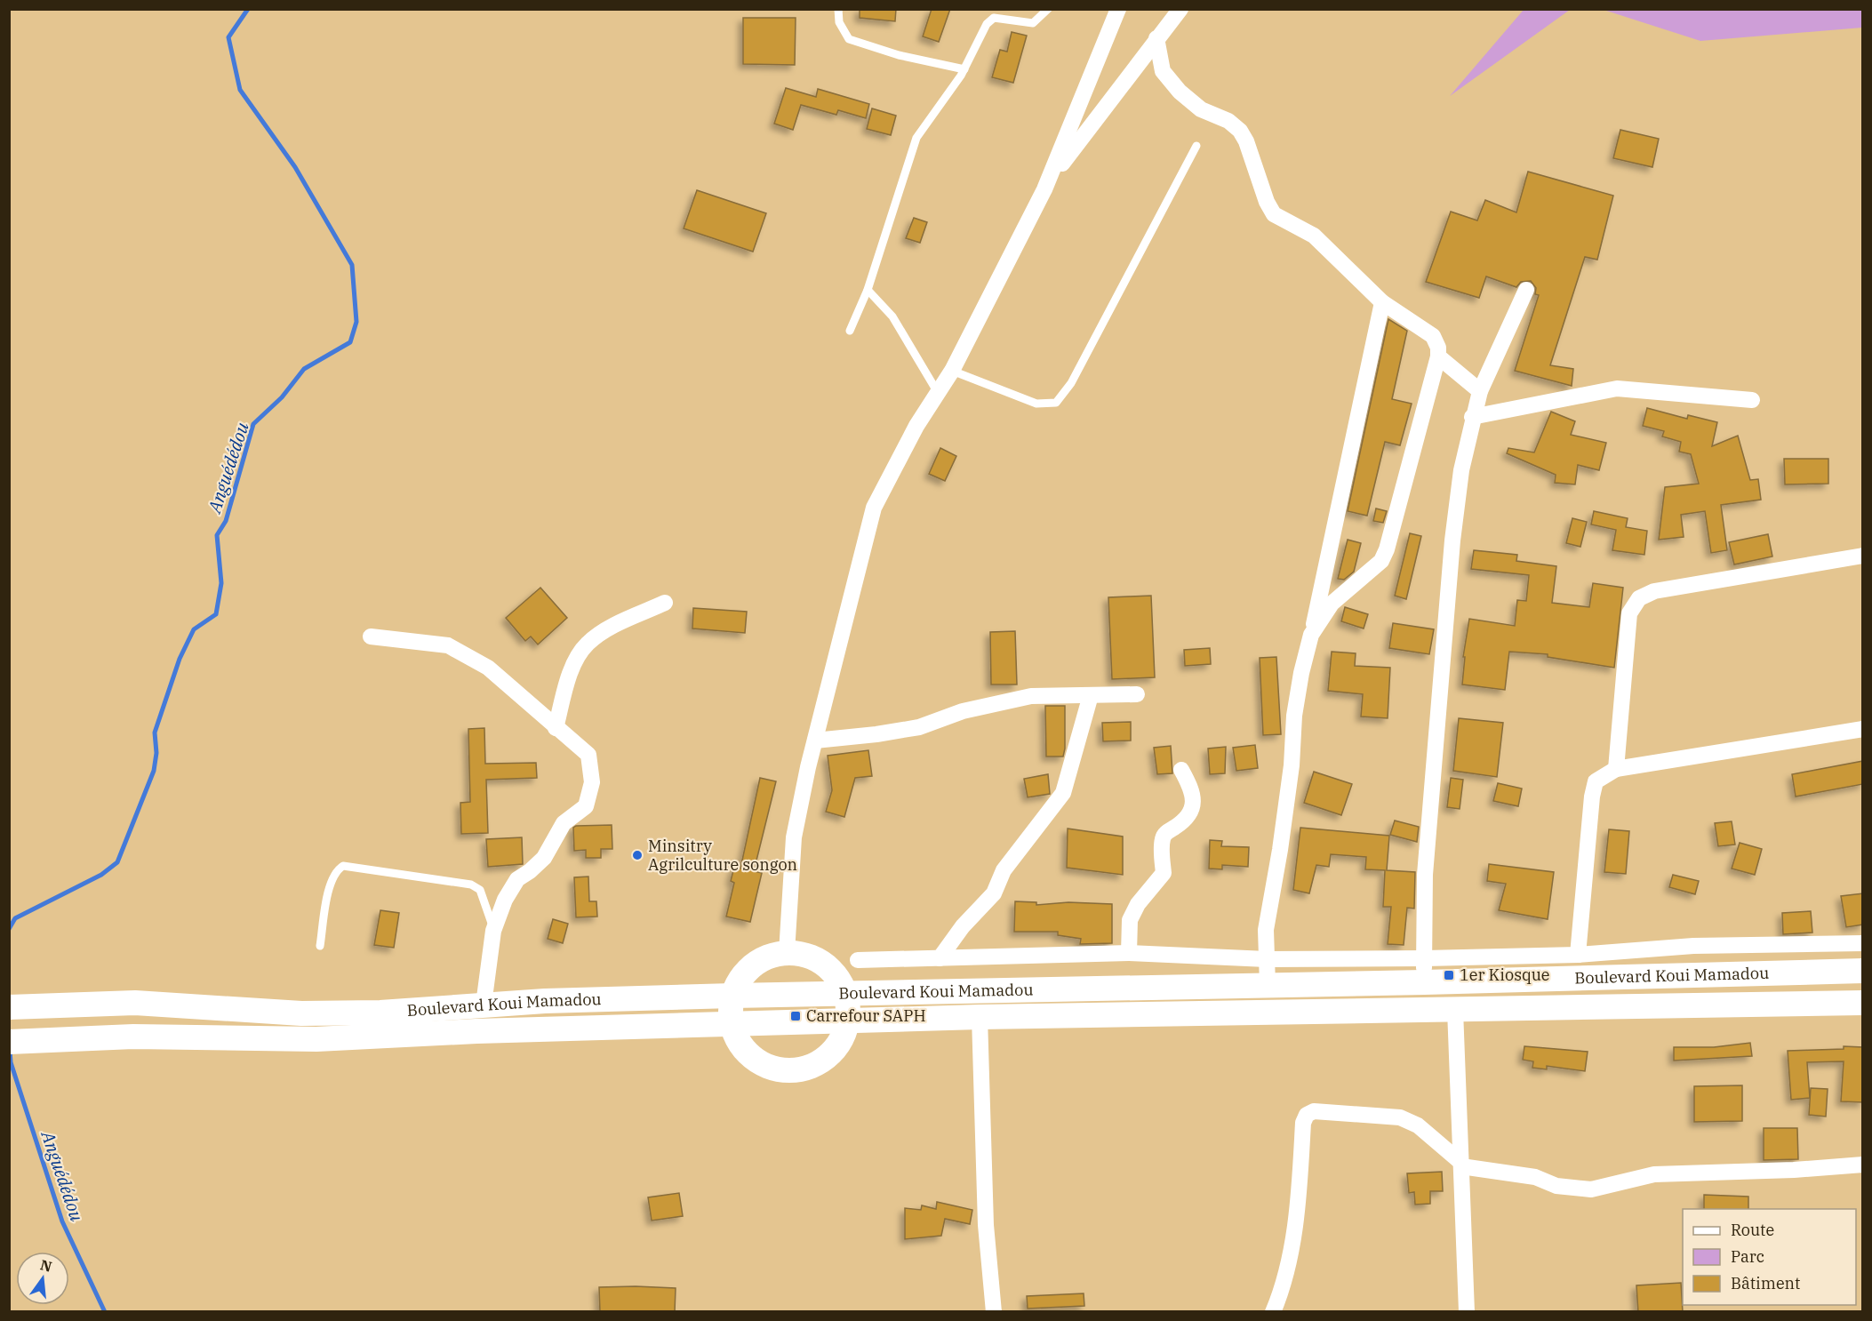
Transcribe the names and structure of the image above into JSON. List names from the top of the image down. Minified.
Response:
{"streets":{"main road":["Boulevard Koui Mamadou"]},"water":["Anguédédou"],"places":{"other":["Minsitry Agrilculture songon"],"transit":["1er Kiosque","Carrefour SAPH"]},"legend":["Route","Parc","Bâtiment"],"north":"top"}
